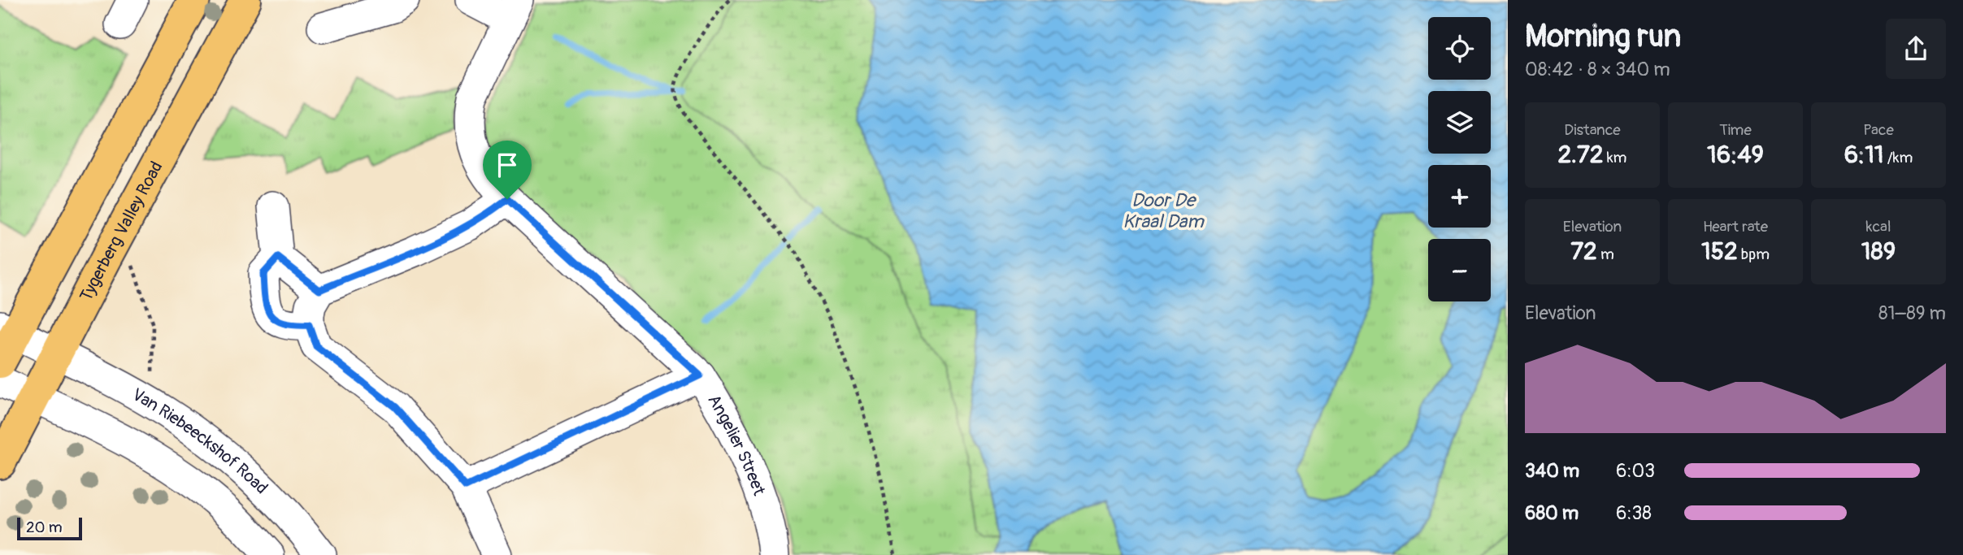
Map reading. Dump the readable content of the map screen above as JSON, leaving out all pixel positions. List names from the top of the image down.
{
  "streets": {
    "main road": ["Tygerberg Valley Road"],
    "street": ["Van Riebeeckshof Road", "Angelier Street"]
  },
  "crossings": [
    ["Tygerberg Valley Road", "Van Riebeeckshof Road"]
  ],
  "water": ["Door De Kraal Dam"],
  "scale_bar": "20 m",
  "page": {
    "heading": ["Morning run", "08:42 · 8 × 340 m"],
    "map_buttons": ["+", "−"],
    "stats": [
      ["Distance", "2.72 km"],
      ["Time", "16:49"],
      ["Pace", "6:11 /km"],
      ["Elevation", "72 m"],
      ["Heart rate", "152 bpm"],
      ["kcal", "189"]
    ],
    "chart": ["Elevation", "81–89 m"],
    "list": [
      {
        "name": "340 m",
        "note": "6:03"
      },
      {
        "name": "680 m",
        "note": "6:38"
      }
    ],
    "scale": "20 m"
  }
}
